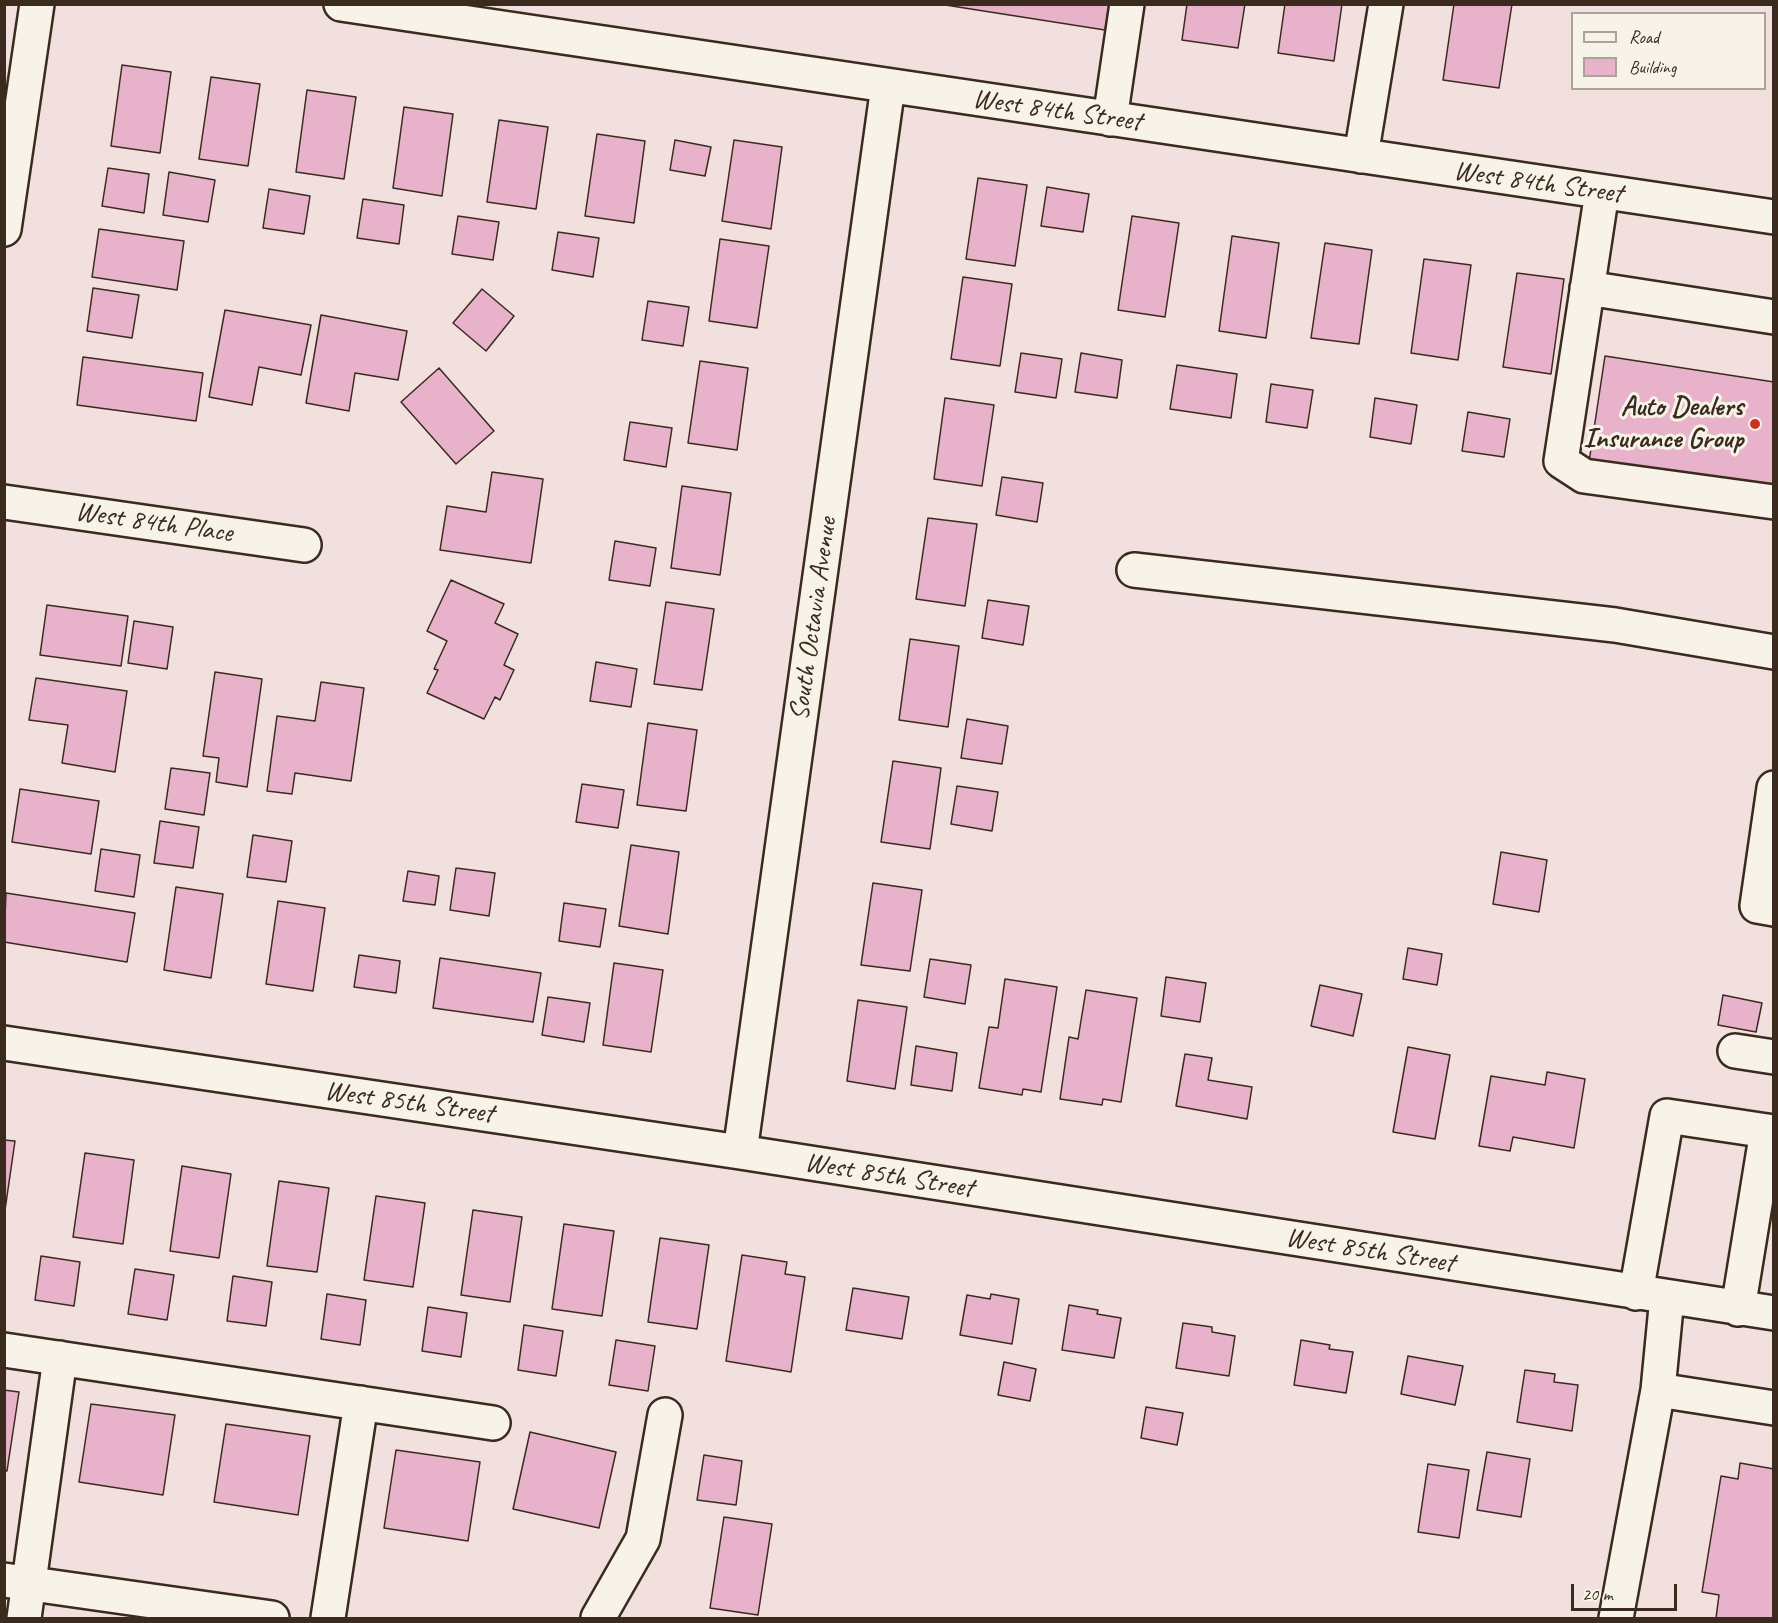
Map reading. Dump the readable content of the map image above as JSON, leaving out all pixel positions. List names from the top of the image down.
{
  "streets": {
    "street": [
      "West 84th Street",
      "West 84th Place",
      "South Octavia Avenue",
      "West 85th Street"
    ]
  },
  "crossings": [
    ["West 84th Street", "South Octavia Avenue"],
    ["South Octavia Avenue", "West 85th Street"]
  ],
  "places": ["Auto Dealers Insurance Group"],
  "legend": ["Road", "Building"],
  "scale_bar": "20 m"
}
